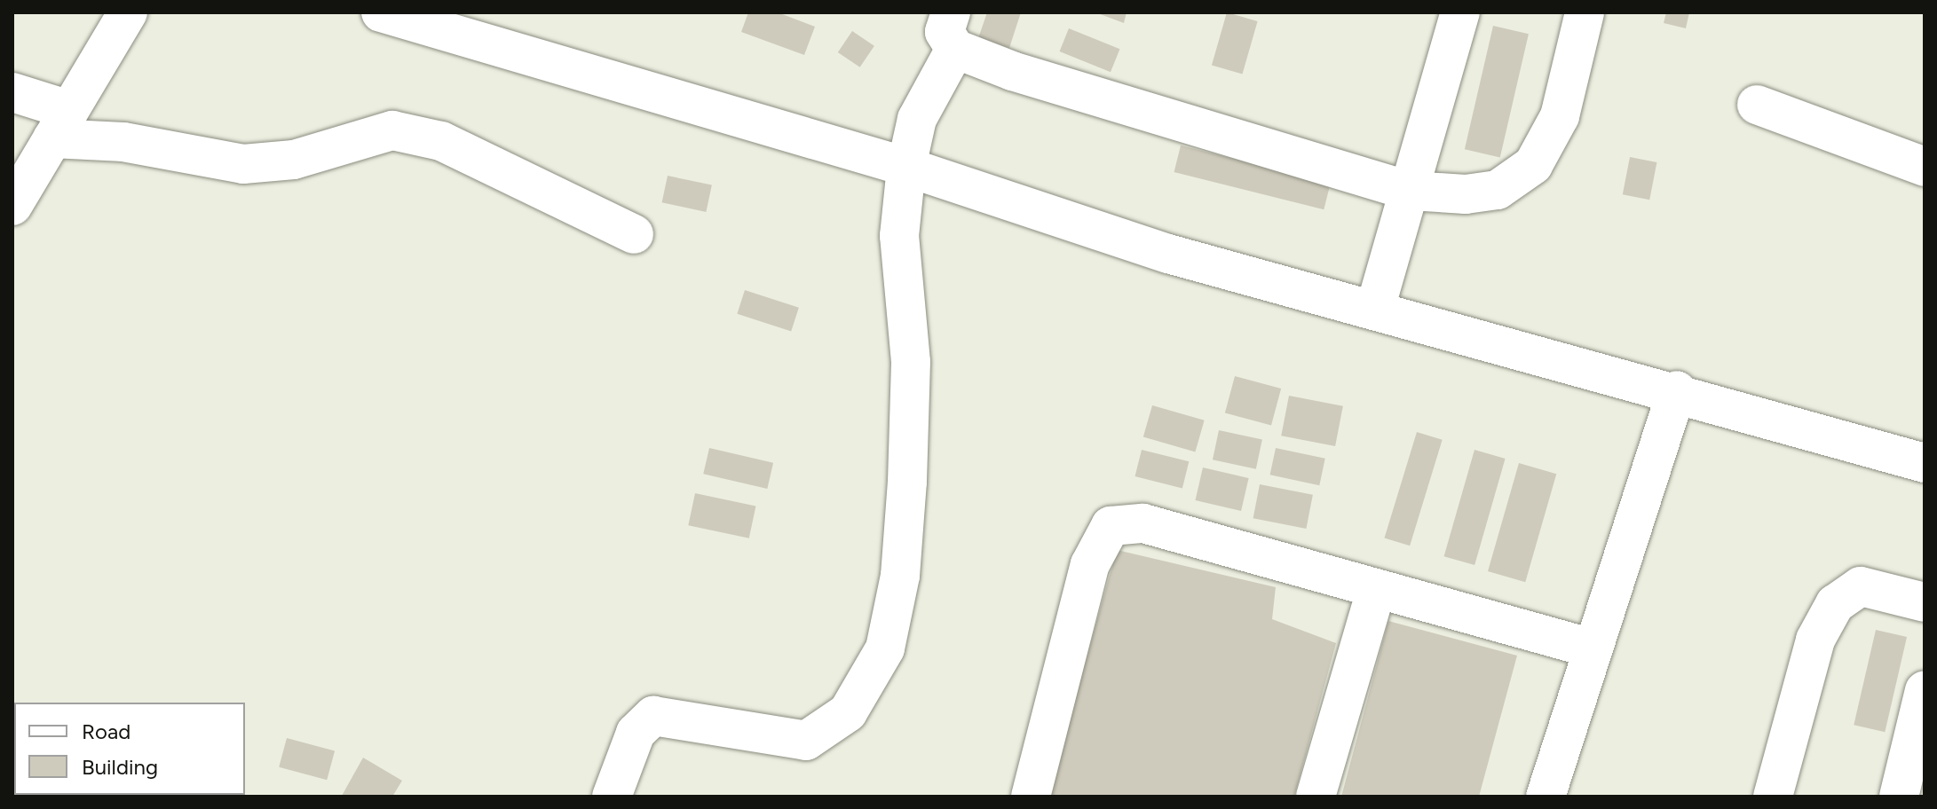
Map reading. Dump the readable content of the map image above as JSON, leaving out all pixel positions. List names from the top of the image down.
{
  "legend": ["Road", "Building"]
}
